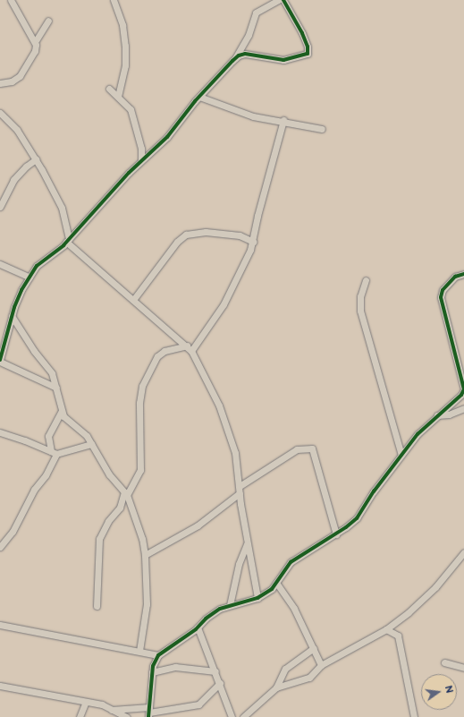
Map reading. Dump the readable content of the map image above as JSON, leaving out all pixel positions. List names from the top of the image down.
{
  "north": "right"
}
